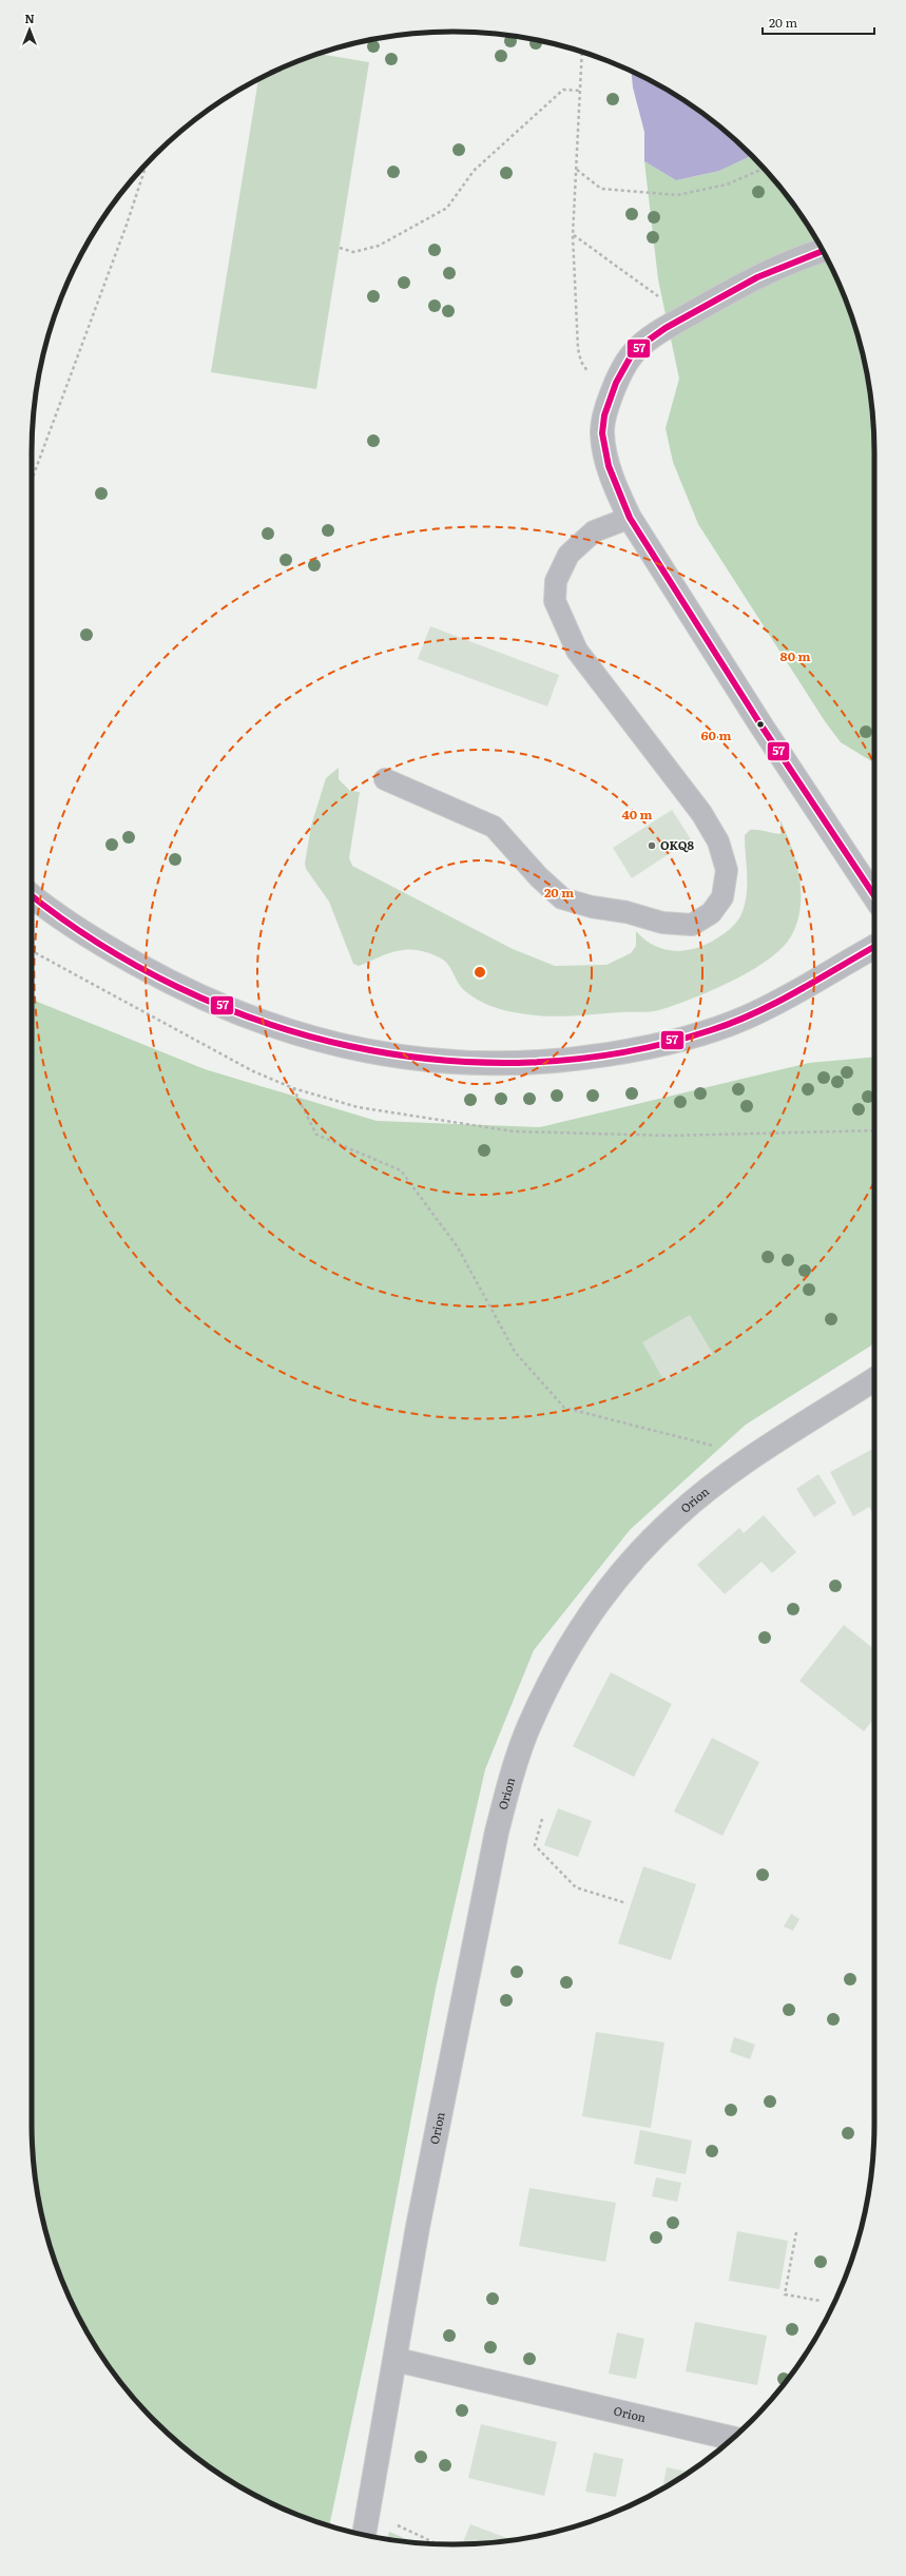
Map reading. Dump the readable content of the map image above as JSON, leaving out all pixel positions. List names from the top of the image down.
{
  "streets": {
    "street": ["Orion"]
  },
  "places": ["OKQ8"],
  "lines": ["transit line 57"],
  "scale_bar": "20 m",
  "north": "top",
  "rings": [
    "80 m",
    "60 m",
    "40 m",
    "20 m"
  ]
}
